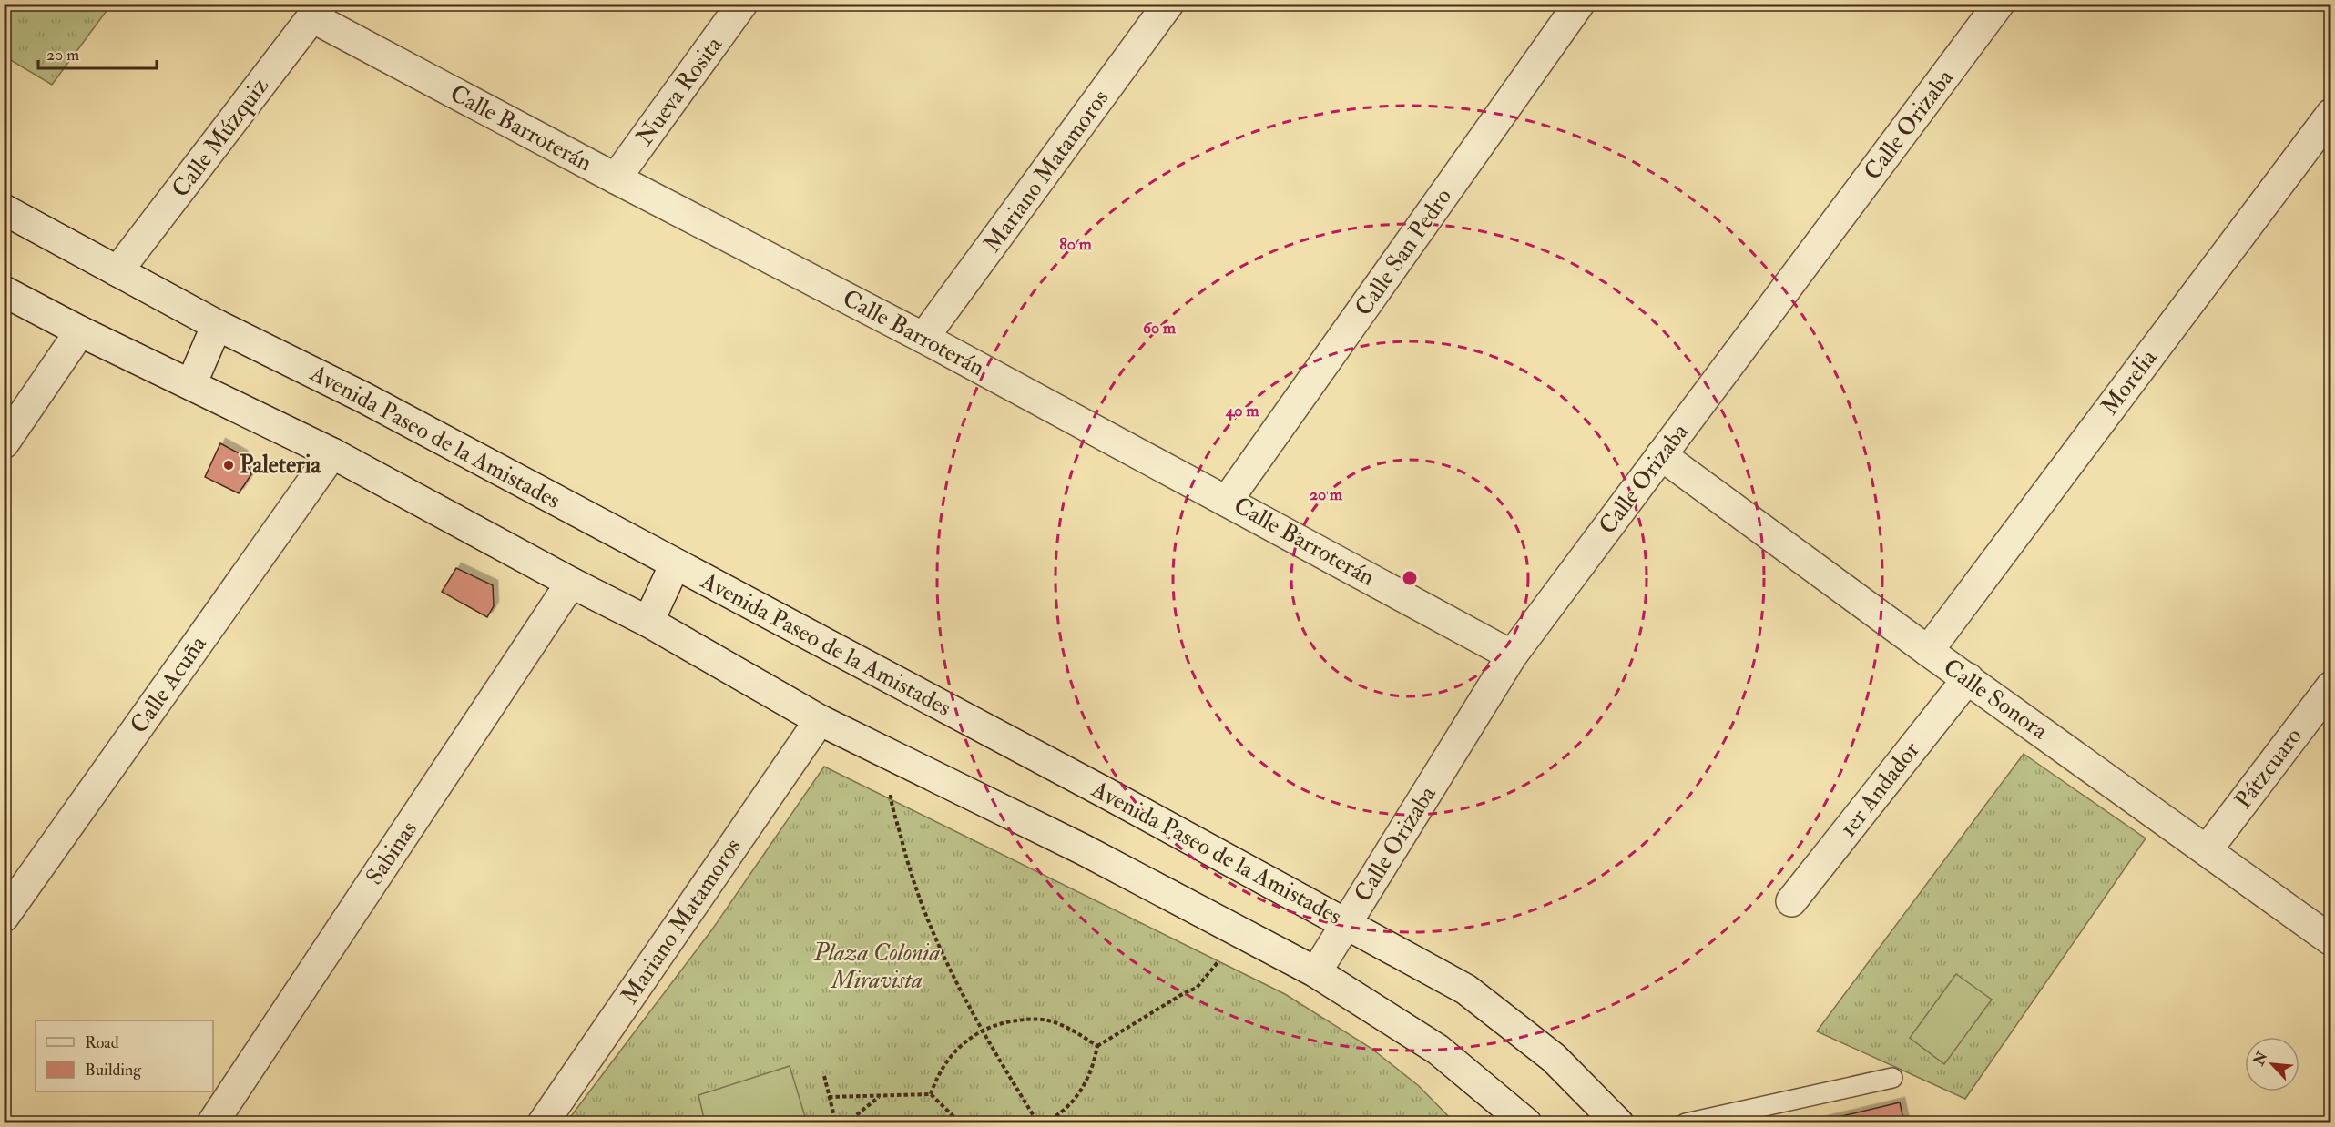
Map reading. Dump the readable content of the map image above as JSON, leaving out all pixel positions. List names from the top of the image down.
{
  "streets": {
    "street": [
      "Nueva Rosita",
      "Calle Orizaba",
      "Calle Barroterán",
      "Calle Múzquiz",
      "Mariano Matamoros",
      "Calle San Pedro",
      "Morelia",
      "Avenida Paseo de la Amistades",
      "Calle Acuña",
      "Calle Sonora",
      "Pátzcuaro",
      "1er Andador",
      "Sabinas"
    ]
  },
  "crossings": [
    ["Nueva Rosita", "Calle Barroterán"],
    ["Calle Orizaba", "Calle Barroterán"],
    ["Calle Orizaba", "Avenida Paseo de la Amistades"],
    ["Calle Orizaba", "Calle Sonora"],
    ["Calle Barroterán", "Calle Múzquiz"],
    ["Calle Barroterán", "Mariano Matamoros"],
    ["Calle Barroterán", "Calle San Pedro"],
    ["Calle Múzquiz", "Avenida Paseo de la Amistades"],
    ["Morelia", "Calle Sonora"],
    ["Calle Sonora", "Pátzcuaro"],
    ["Calle Sonora", "1er Andador"]
  ],
  "parks": ["Plaza Colonia Miravista"],
  "places": ["Paleteria"],
  "legend": ["Road", "Building"],
  "scale_bar": "20 m",
  "north": "top left",
  "rings": [
    "80 m",
    "60 m",
    "40 m",
    "20 m"
  ]
}
